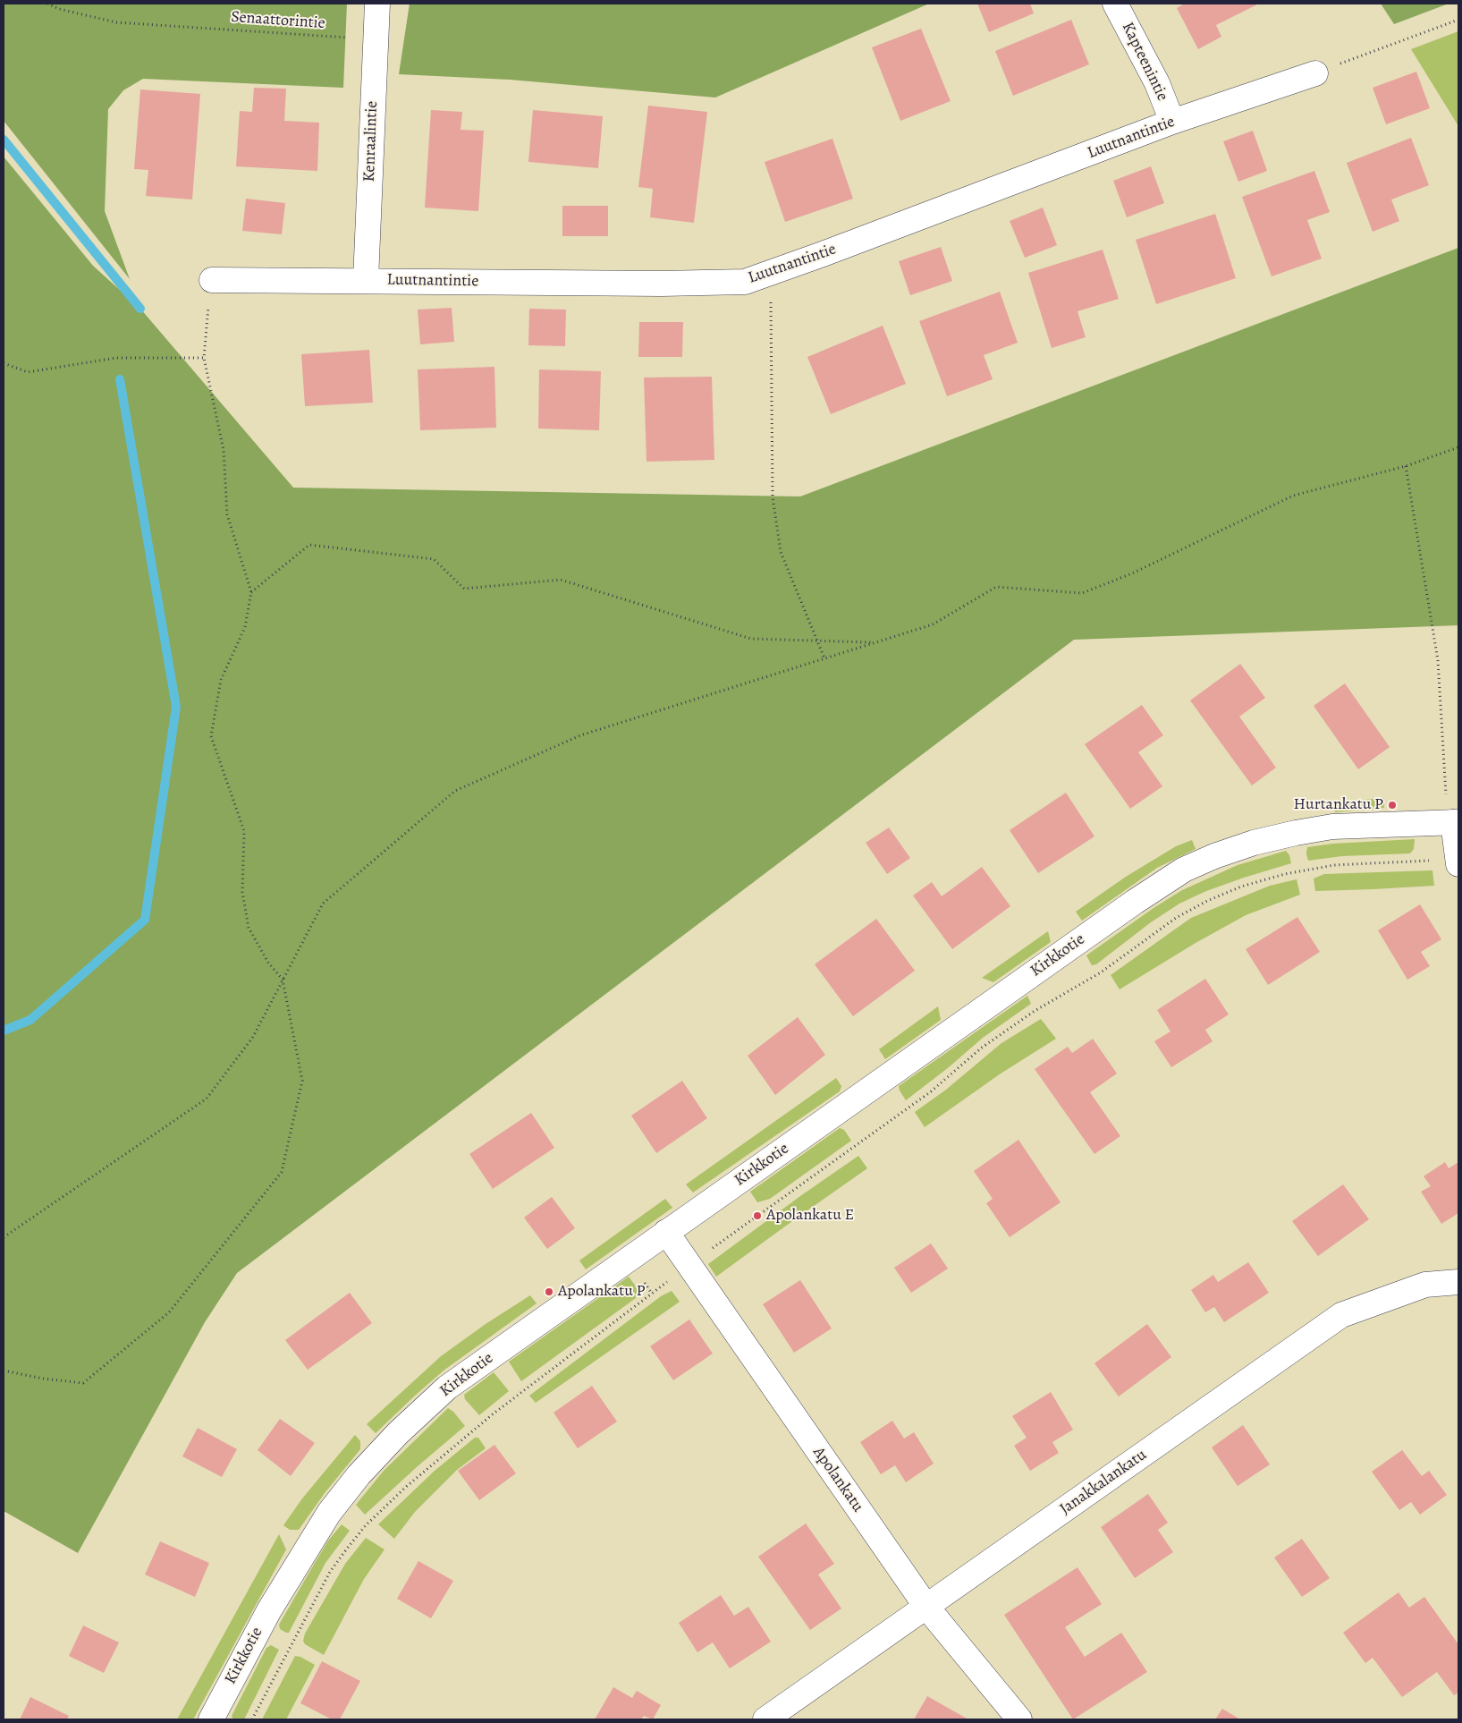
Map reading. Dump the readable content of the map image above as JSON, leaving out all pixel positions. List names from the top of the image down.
{
  "streets": {
    "street": [
      "Kapteenintie",
      "Luutnantintie",
      "Kenraalintie",
      "Kirkkotie",
      "Apolankatu",
      "Janakkalankatu"
    ],
    "path": ["Senaattorintie"]
  },
  "crossings": [
    ["Senaattorintie", "Kenraalintie"],
    ["Kapteenintie", "Luutnantintie"],
    ["Luutnantintie", "Kenraalintie"],
    ["Kirkkotie", "Apolankatu"],
    ["Apolankatu", "Janakkalankatu"]
  ],
  "places": ["Hurtankatu P", "Apolankatu E", "Apolankatu P"]
}
